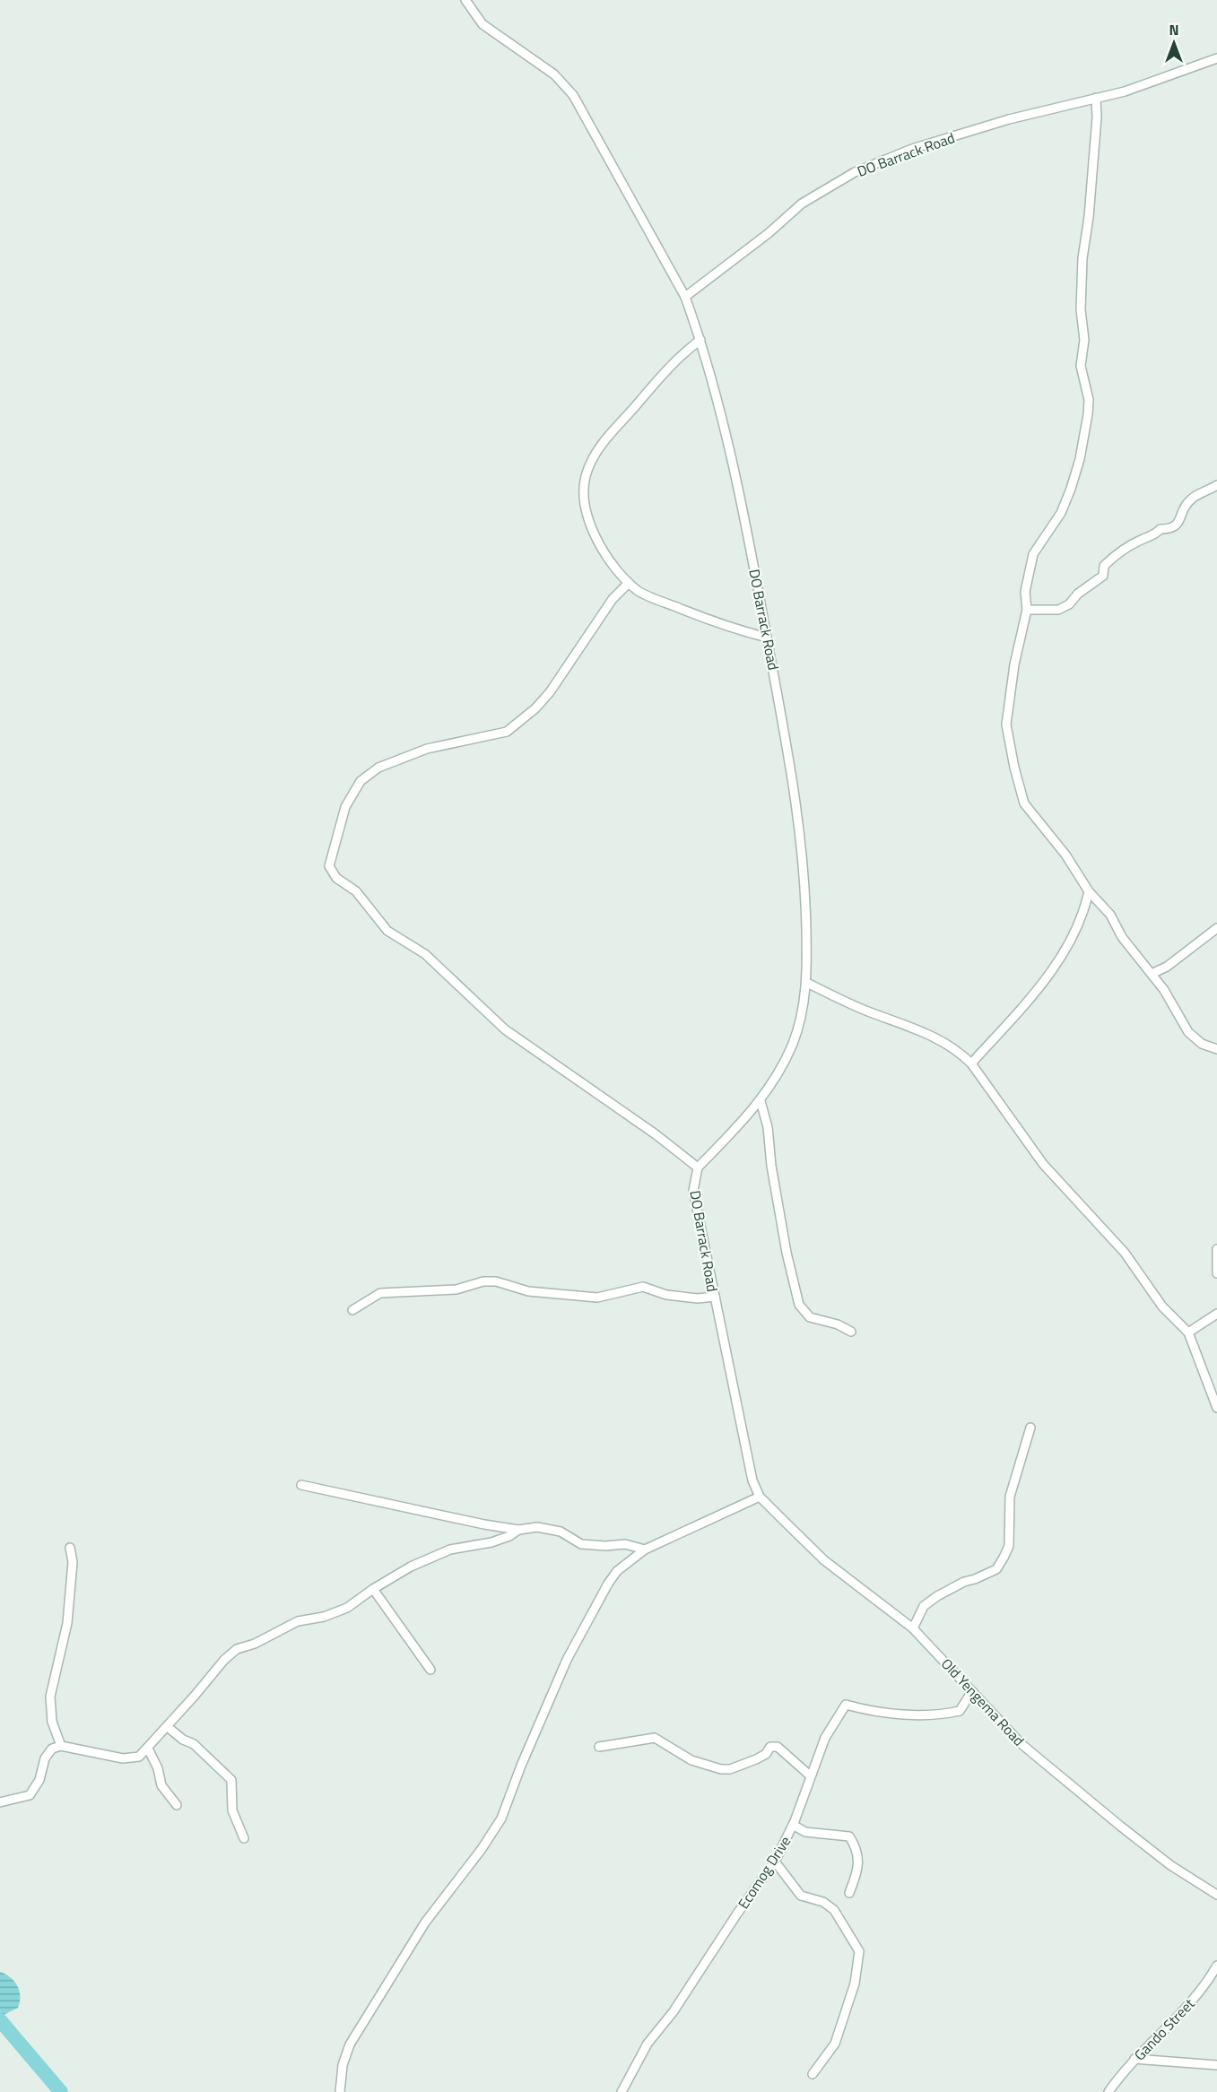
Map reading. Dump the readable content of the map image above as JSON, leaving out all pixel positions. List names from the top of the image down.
{
  "streets": {
    "street": [
      "DO Barrack Road",
      "Old Yengema Road",
      "Ecomog Drive",
      "Gando Street"
    ]
  },
  "crossings": [
    ["DO Barrack Road", "Old Yengema Road"],
    ["Old Yengema Road", "Ecomog Drive"]
  ],
  "north": "top"
}
